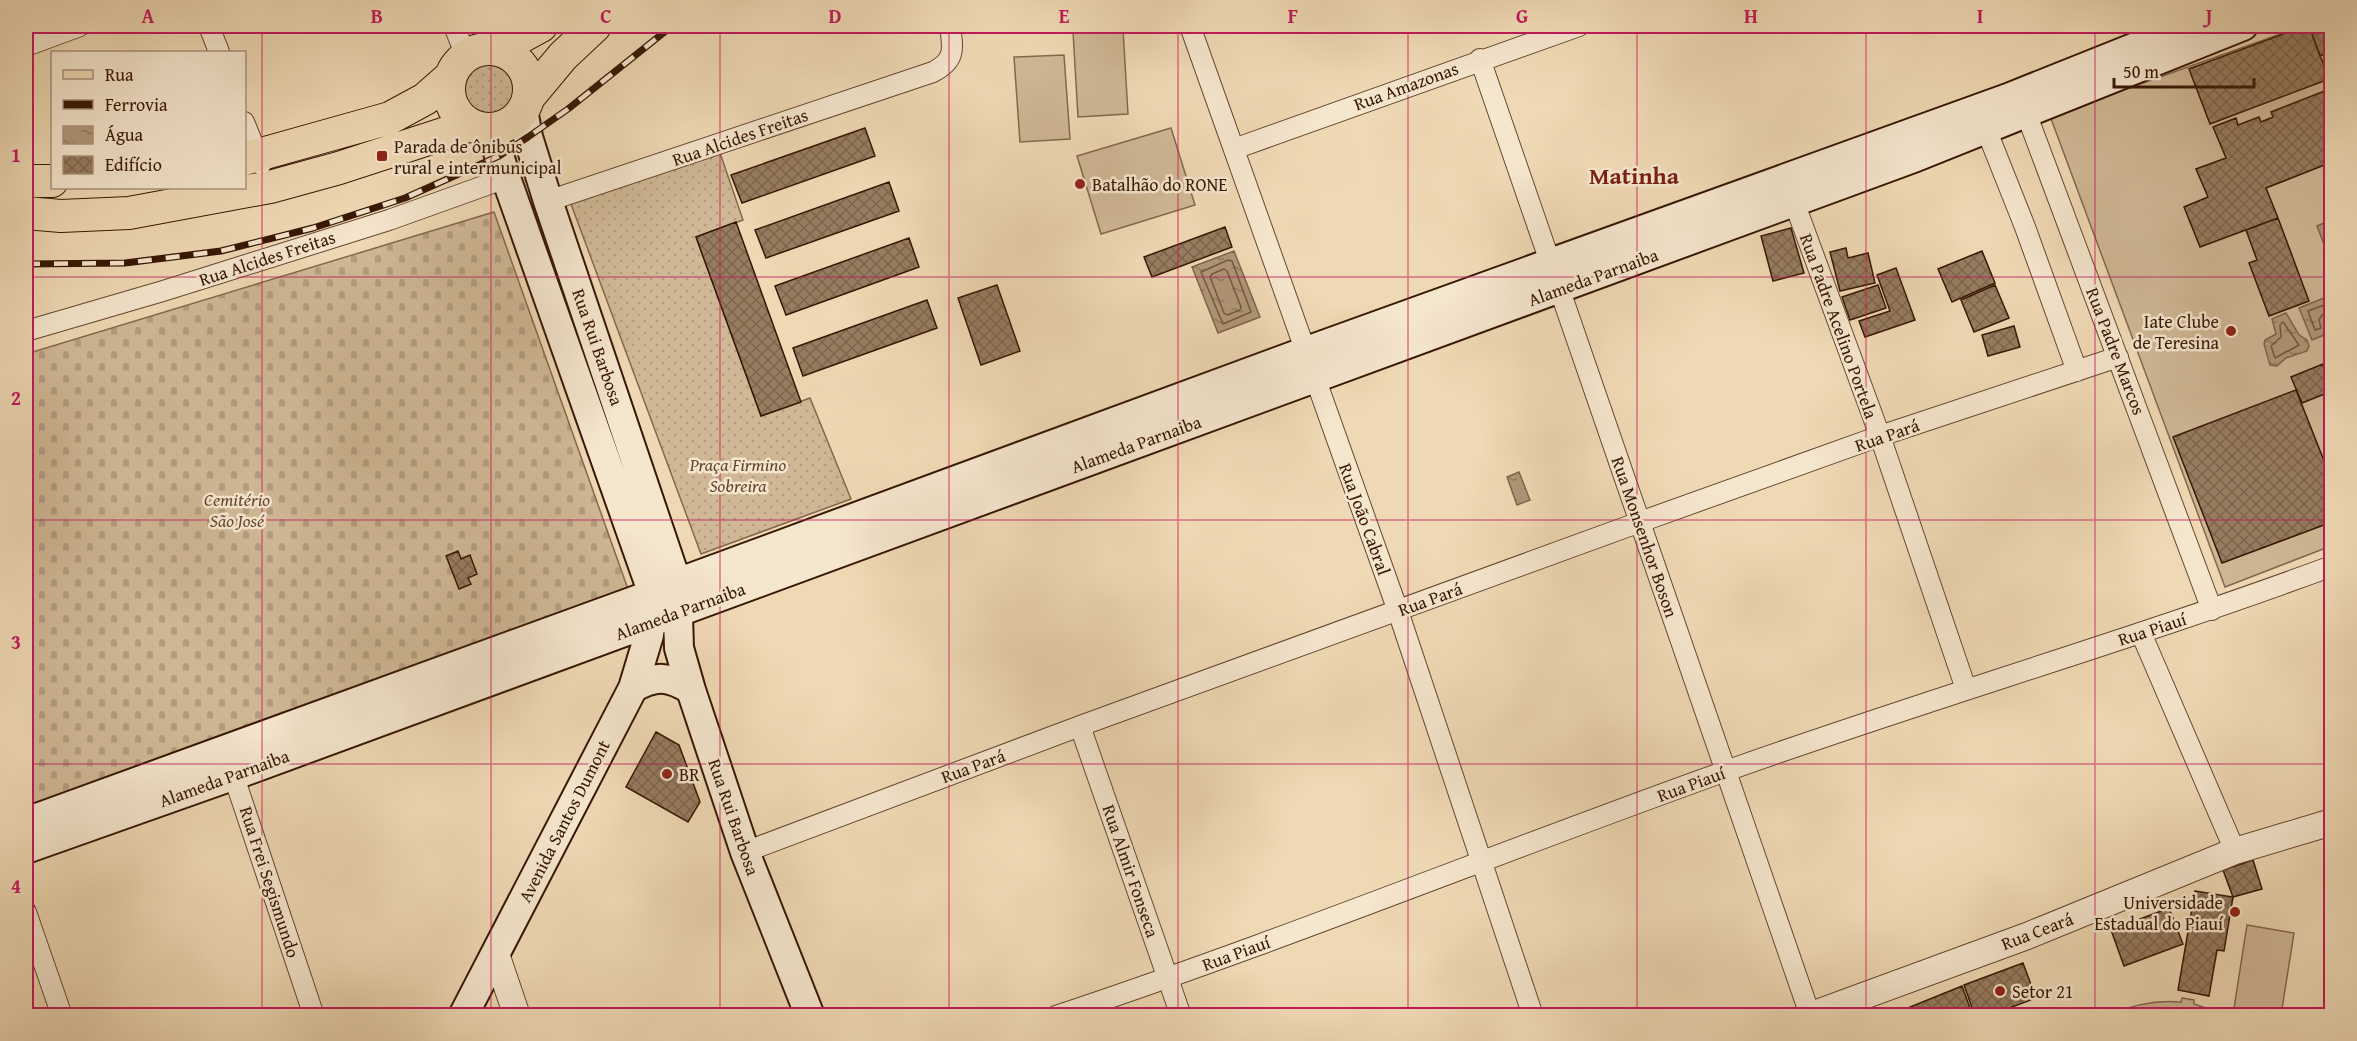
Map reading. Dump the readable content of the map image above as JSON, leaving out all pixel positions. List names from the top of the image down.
{
  "streets": {
    "main road": ["Alameda Parnaiba", "Rua Rui Barbosa", "Avenida Santos Dumont"],
    "street": [
      "Rua Amazonas",
      "Rua Alcides Freitas",
      "Rua Padre Acelino Portela",
      "Rua Padre Marcos",
      "Rua Pará",
      "Rua João Cabral",
      "Rua Monsenhor Boson",
      "Rua Piauí",
      "Rua Almir Fonseca",
      "Rua Frei Segismundo",
      "Rua Ceará"
    ]
  },
  "crossings": [
    ["Rua Amazonas", "Rua João Cabral"],
    ["Rua Amazonas", "Rua Monsenhor Boson"],
    ["Rua Alcides Freitas", "Rua Rui Barbosa"],
    ["Alameda Parnaiba", "Rua Padre Acelino Portela"],
    ["Alameda Parnaiba", "Rua Rui Barbosa"],
    ["Alameda Parnaiba", "Rua Padre Marcos"],
    ["Alameda Parnaiba", "Rua João Cabral"],
    ["Alameda Parnaiba", "Rua Monsenhor Boson"],
    ["Alameda Parnaiba", "Avenida Santos Dumont"],
    ["Alameda Parnaiba", "Rua Frei Segismundo"],
    ["Rua Padre Acelino Portela", "Rua Pará"],
    ["Rua Padre Acelino Portela", "Rua Piauí"],
    ["Rua Rui Barbosa", "Rua Pará"],
    ["Rua Rui Barbosa", "Avenida Santos Dumont"],
    ["Rua Padre Marcos", "Rua Pará"],
    ["Rua Padre Marcos", "Rua Piauí"],
    ["Rua Pará", "Rua João Cabral"],
    ["Rua Pará", "Rua Monsenhor Boson"],
    ["Rua Pará", "Rua Almir Fonseca"],
    ["Rua João Cabral", "Rua Piauí"],
    ["Rua Monsenhor Boson", "Rua Piauí"],
    ["Rua Monsenhor Boson", "Rua Ceará"],
    ["Rua Piauí", "Rua Almir Fonseca"]
  ],
  "districts": ["Matinha"],
  "parks": ["Praça Firmino Sobreira", "Cemitério São José"],
  "places": {
    "transit": ["Parada de ônibus rural e intermunicipal"],
    "other": [
      "Batalhão do RONE",
      "Iate Clube de Teresina",
      "BR",
      "Universidade Estadual do Piauí",
      "Setor 21"
    ]
  },
  "legend": [
    "Rua",
    "Ferrovia",
    "Água",
    "Edifício"
  ],
  "scale_bar": "50 m",
  "grid": {
    "columns": [
      "A",
      "B",
      "C",
      "D",
      "E",
      "F",
      "G",
      "H",
      "I",
      "J"
    ],
    "rows": [
      "1",
      "2",
      "3",
      "4"
    ]
  }
}
